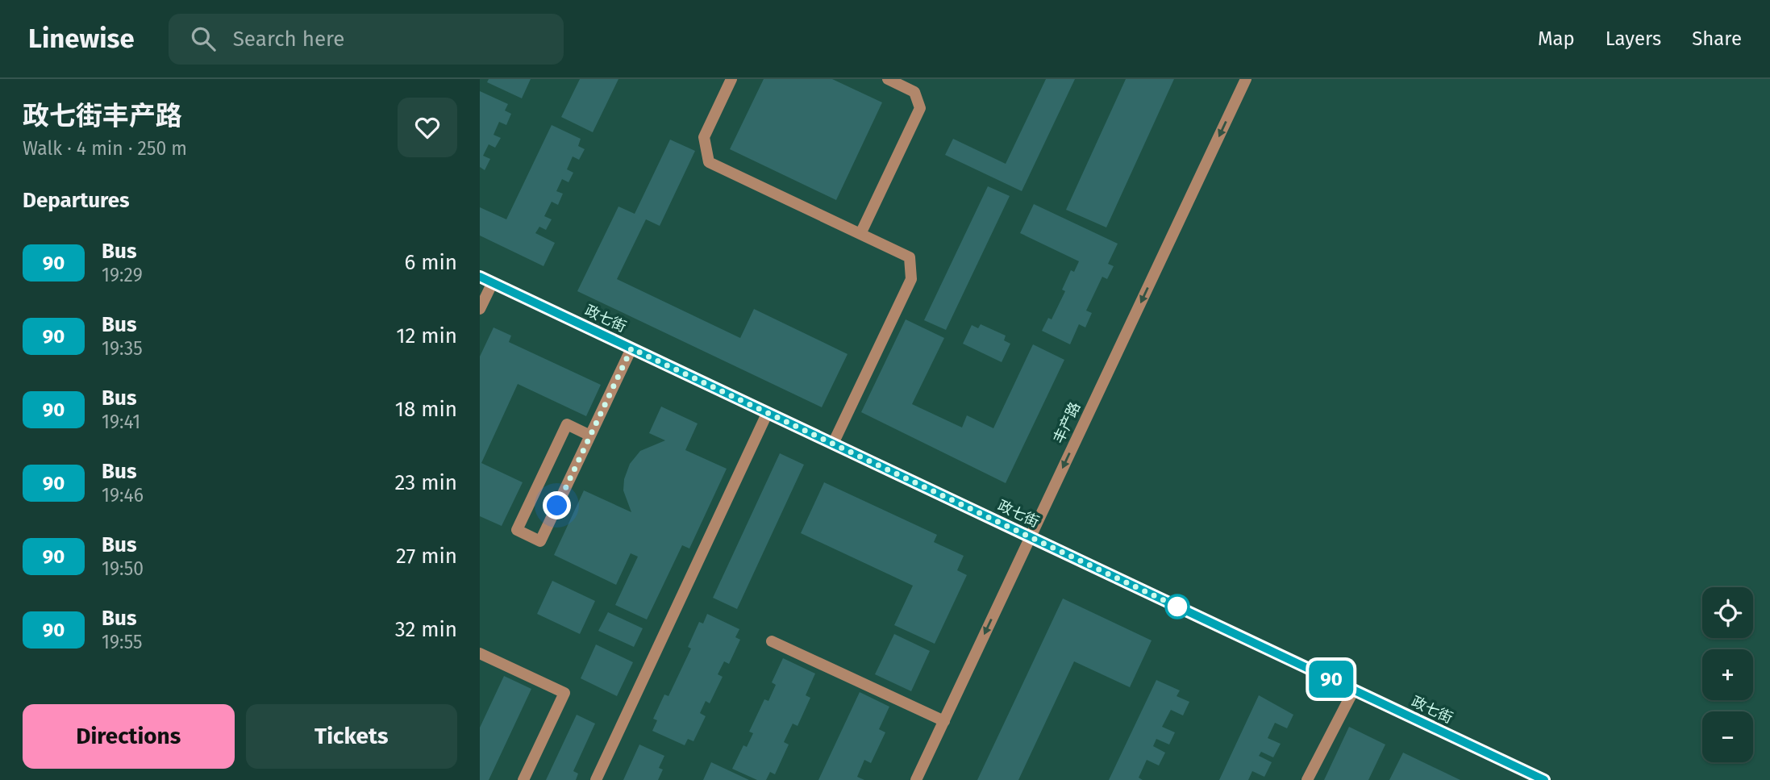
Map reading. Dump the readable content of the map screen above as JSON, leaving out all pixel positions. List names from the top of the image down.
{
  "streets": {
    "street": ["政七街", "丰产路"]
  },
  "crossings": [
    ["政七街", "丰产路"]
  ],
  "one_way": ["丰产路"],
  "lines": ["bus line 90"],
  "page": {
    "header": "Linewise",
    "search": "Search here",
    "nav": ["Map", "Layers", "Share"],
    "heading": [
      ["政七街丰产路", "Walk · 4 min · 250 m"],
      "Departures"
    ],
    "on_map": "90",
    "list": [
      {
        "mark": "90",
        "name": "Bus",
        "note": "19:29",
        "value": "6 min"
      },
      {
        "mark": "90",
        "name": "Bus",
        "note": "19:35",
        "value": "12 min"
      },
      {
        "mark": "90",
        "name": "Bus",
        "note": "19:41",
        "value": "18 min"
      },
      {
        "mark": "90",
        "name": "Bus",
        "note": "19:46",
        "value": "23 min"
      },
      {
        "mark": "90",
        "name": "Bus",
        "note": "19:50",
        "value": "27 min"
      },
      {
        "mark": "90",
        "name": "Bus",
        "note": "19:55",
        "value": "32 min"
      }
    ],
    "map_buttons": ["+", "−"],
    "buttons": ["Directions", "Tickets"]
  }
}
